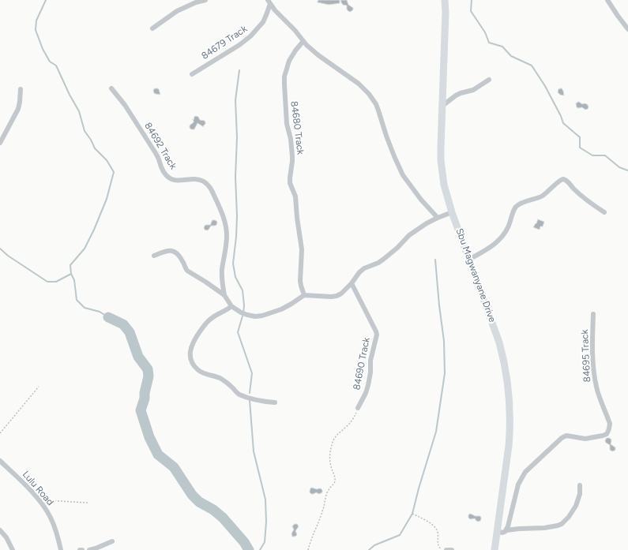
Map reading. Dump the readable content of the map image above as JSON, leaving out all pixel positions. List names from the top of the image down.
{
  "streets": {
    "main road": ["Sbu Magwanyane Drive"],
    "street": [
      "84679 Track",
      "84680 Track",
      "84692 Track",
      "84695 Track",
      "84690 Track",
      "Lulu Road"
    ]
  }
}
